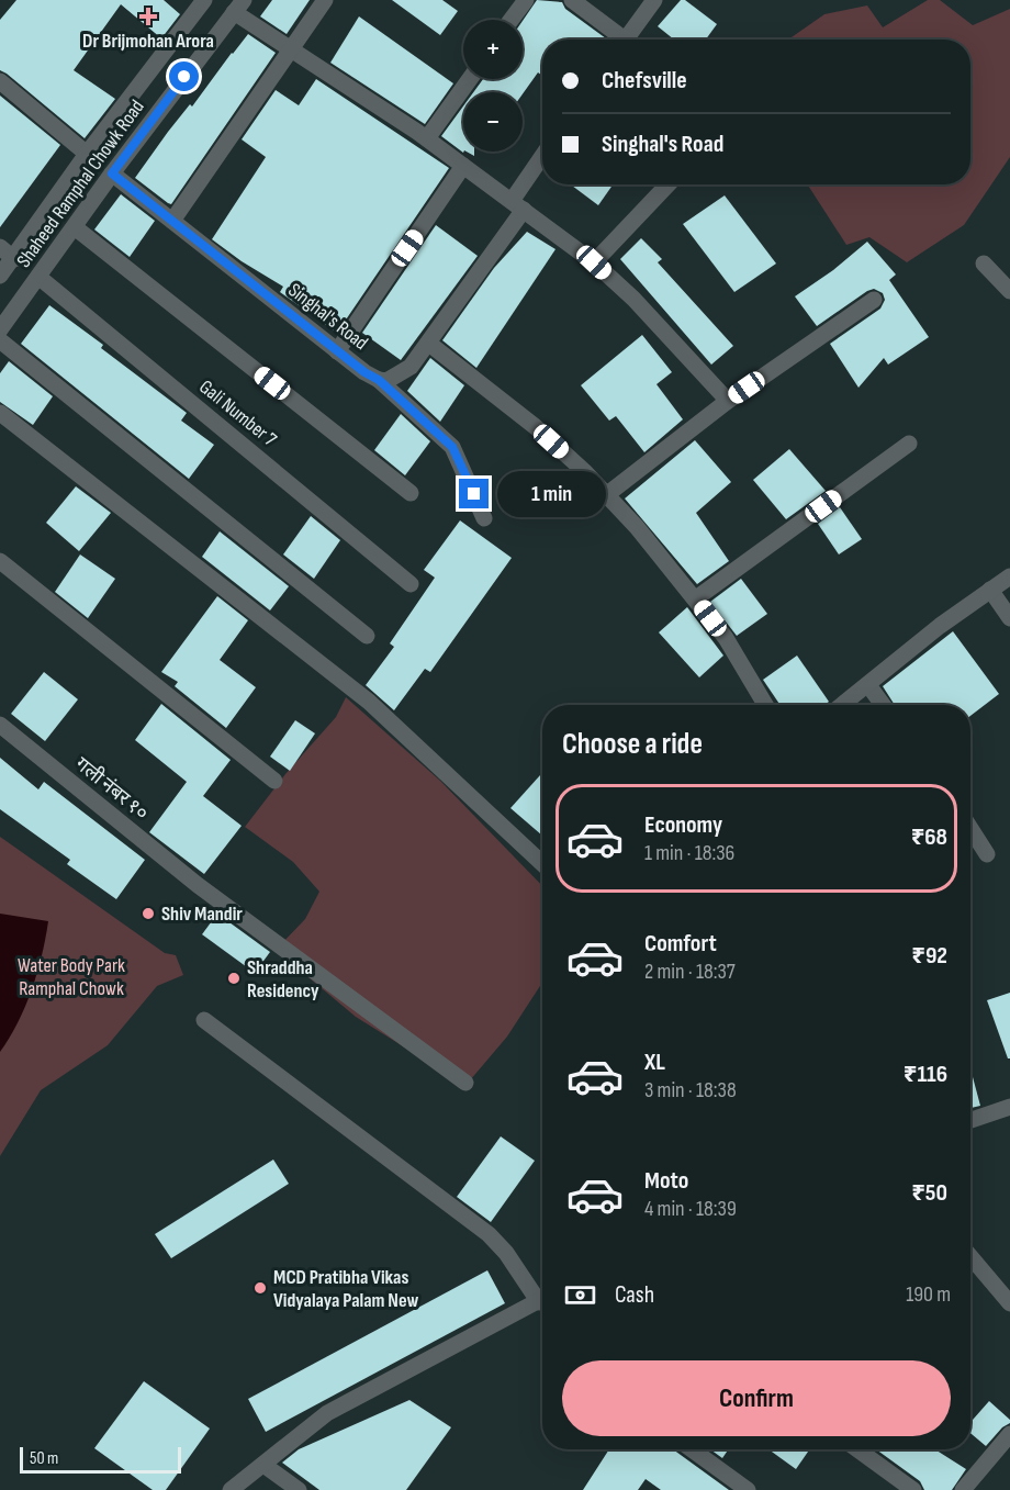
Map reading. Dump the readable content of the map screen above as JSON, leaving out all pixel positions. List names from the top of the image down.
{
  "streets": {
    "street": [
      "Shaheed Ramphal Chowk Road",
      "Singhal's Road",
      "Gali Number 7",
      "गली नंबर १०"
    ]
  },
  "crossings": [
    ["Shaheed Ramphal Chowk Road", "Singhal's Road"],
    ["Shaheed Ramphal Chowk Road", "Gali Number 7"]
  ],
  "parks": ["Water Body Park Ramphal Chowk"],
  "places": {
    "health": ["Dr Brijmohan Arora"],
    "other": ["Shiv Mandir", "Shraddha Residency", "MCD Pratibha Vikas Vidyalaya Palam New"]
  },
  "scale_bar": "50 m",
  "page": {
    "map_buttons": ["+", "−"],
    "banner": ["Chefsville", "Singhal's Road"],
    "bubble": "1 min",
    "heading": "Choose a ride",
    "list": [
      {
        "name": "Economy",
        "note": "1 min · 18:36",
        "value": "₹68"
      },
      {
        "name": "Comfort",
        "note": "2 min · 18:37",
        "value": "₹92"
      },
      {
        "name": "XL",
        "note": "3 min · 18:38",
        "value": "₹116"
      },
      {
        "name": "Moto",
        "note": "4 min · 18:39",
        "value": "₹50"
      }
    ],
    "pay": ["Cash", "190 m"],
    "buttons": "Confirm",
    "scale": "50 m"
  }
}
